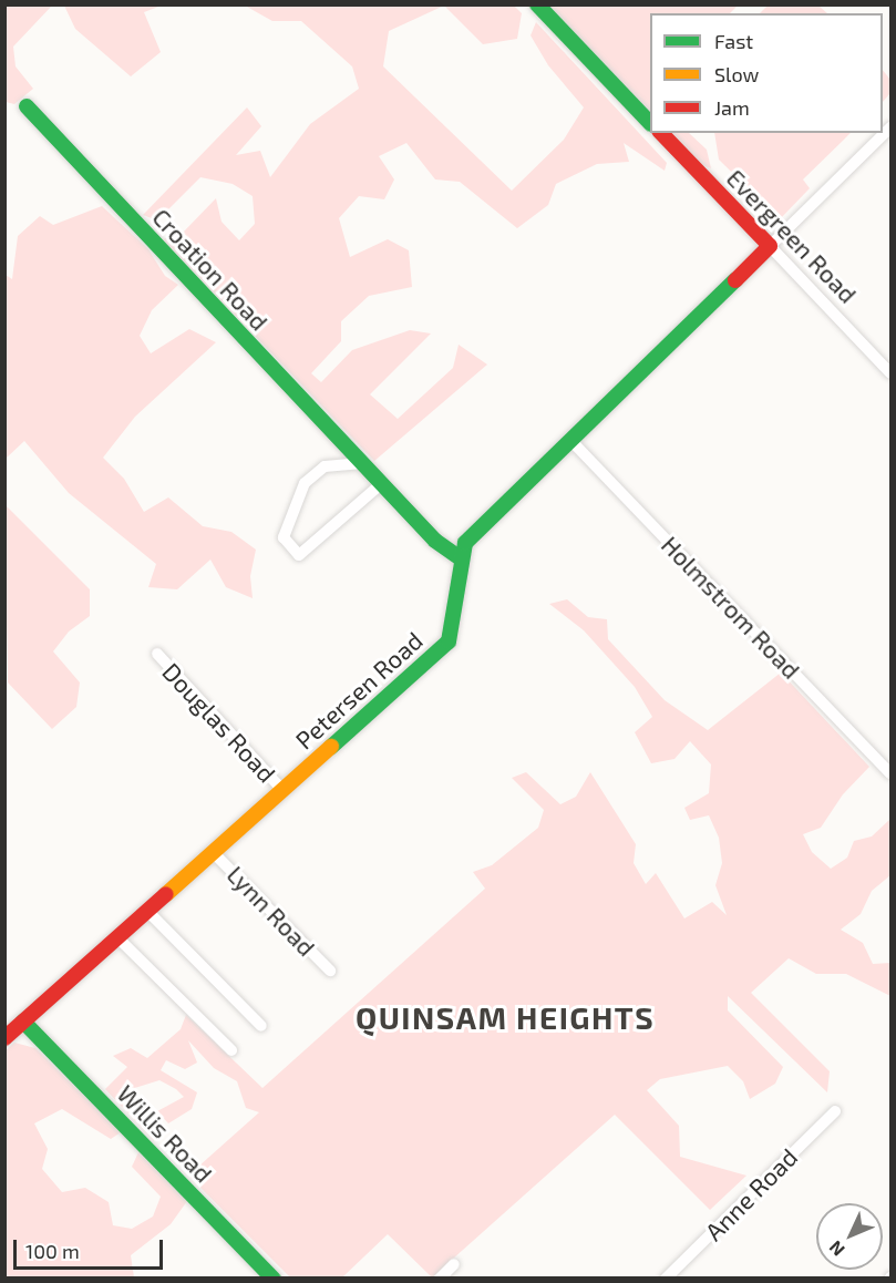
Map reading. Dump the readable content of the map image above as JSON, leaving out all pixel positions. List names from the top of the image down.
{
  "streets": {
    "street": [
      "Evergreen Road",
      "Croation Road",
      "Holmstrom Road",
      "Petersen Road",
      "Douglas Road",
      "Lynn Road",
      "Willis Road",
      "Anne Road"
    ]
  },
  "crossings": [
    ["Evergreen Road", "Petersen Road"],
    ["Croation Road", "Petersen Road"],
    ["Holmstrom Road", "Petersen Road"],
    ["Petersen Road", "Douglas Road"],
    ["Petersen Road", "Lynn Road"],
    ["Petersen Road", "Willis Road"]
  ],
  "districts": ["QUINSAM HEIGHTS"],
  "legend": ["Fast", "Slow", "Jam"],
  "scale_bar": "100 m",
  "north": "bottom left"
}
